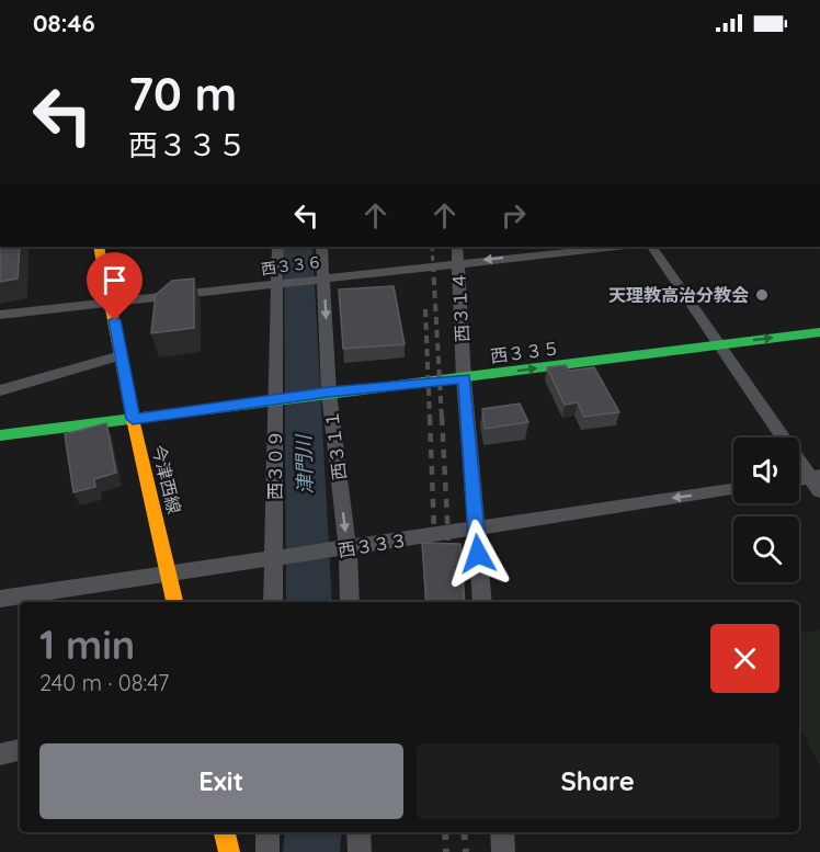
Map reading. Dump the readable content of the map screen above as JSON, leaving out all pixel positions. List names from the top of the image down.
{
  "streets": {
    "street": [
      "西３３６",
      "西３１４",
      "西３３５",
      "西３１１",
      "西３０９",
      "今津西線",
      "西３３３"
    ]
  },
  "crossings": [
    ["西３３６", "西３１４"],
    ["西３３６", "西３１１"],
    ["西３３６", "西３０９"],
    ["西３３６", "今津西線"],
    ["西３１４", "西３３５"],
    ["西３１４", "西３３３"],
    ["西３３５", "西３１１"],
    ["西３３５", "西３０９"],
    ["西３３５", "今津西線"],
    ["西３１１", "西３３３"],
    ["西３０９", "西３３３"],
    ["今津西線", "西３３３"]
  ],
  "one_way": ["西３３５", "西３１１", "西３３３"],
  "water": ["津門川"],
  "places": ["天理教高治分教会"],
  "page": {
    "status": "08:46",
    "turn": ["70 m", "西３３５"],
    "heading": ["1 min", "240 m · 08:47"],
    "buttons": ["Exit", "Share"]
  }
}
